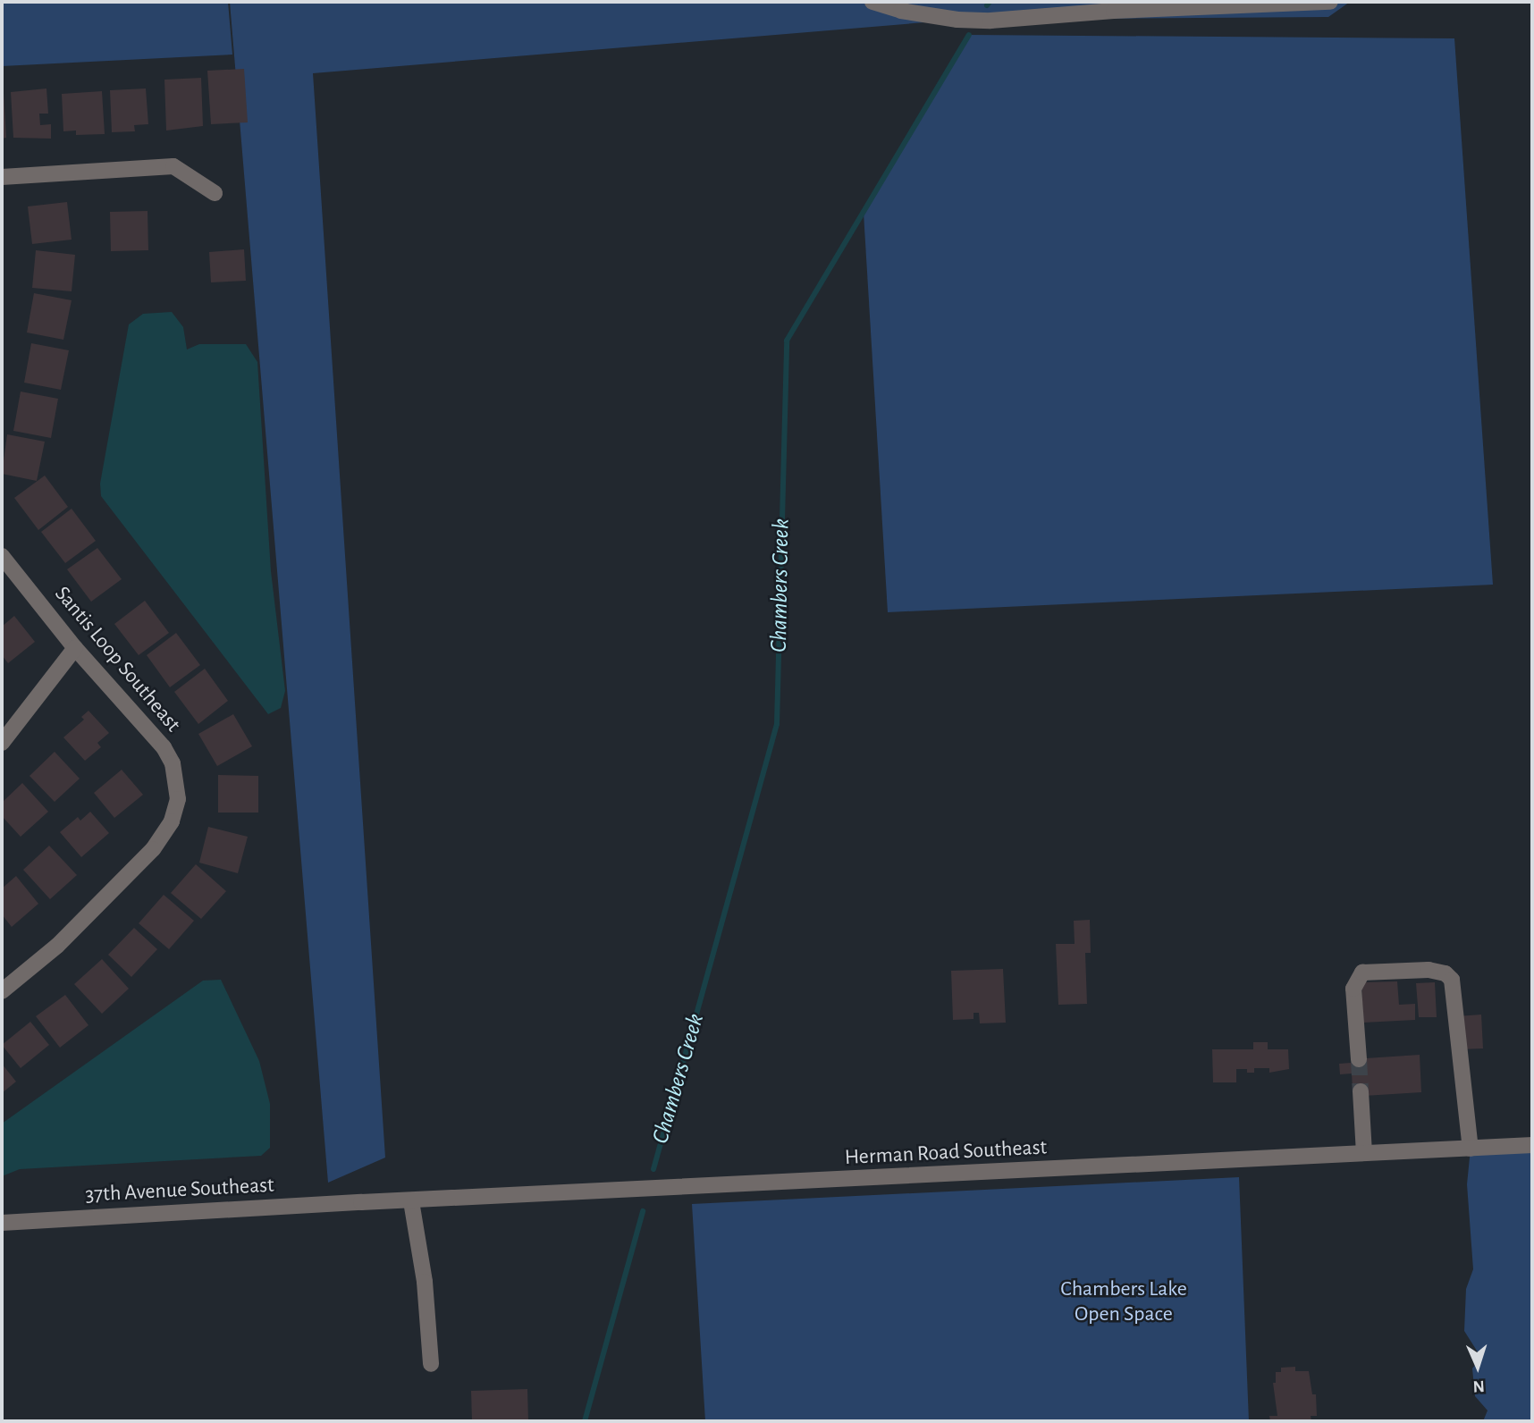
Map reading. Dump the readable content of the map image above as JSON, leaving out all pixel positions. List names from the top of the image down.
{
  "streets": {
    "street": ["Santis Loop Southeast", "Herman Road Southeast", "37th Avenue Southeast"]
  },
  "crossings": [
    ["Herman Road Southeast", "37th Avenue Southeast"]
  ],
  "water": ["Chambers Creek"],
  "parks": ["Chambers Lake Open Space"],
  "north": "bottom"
}
